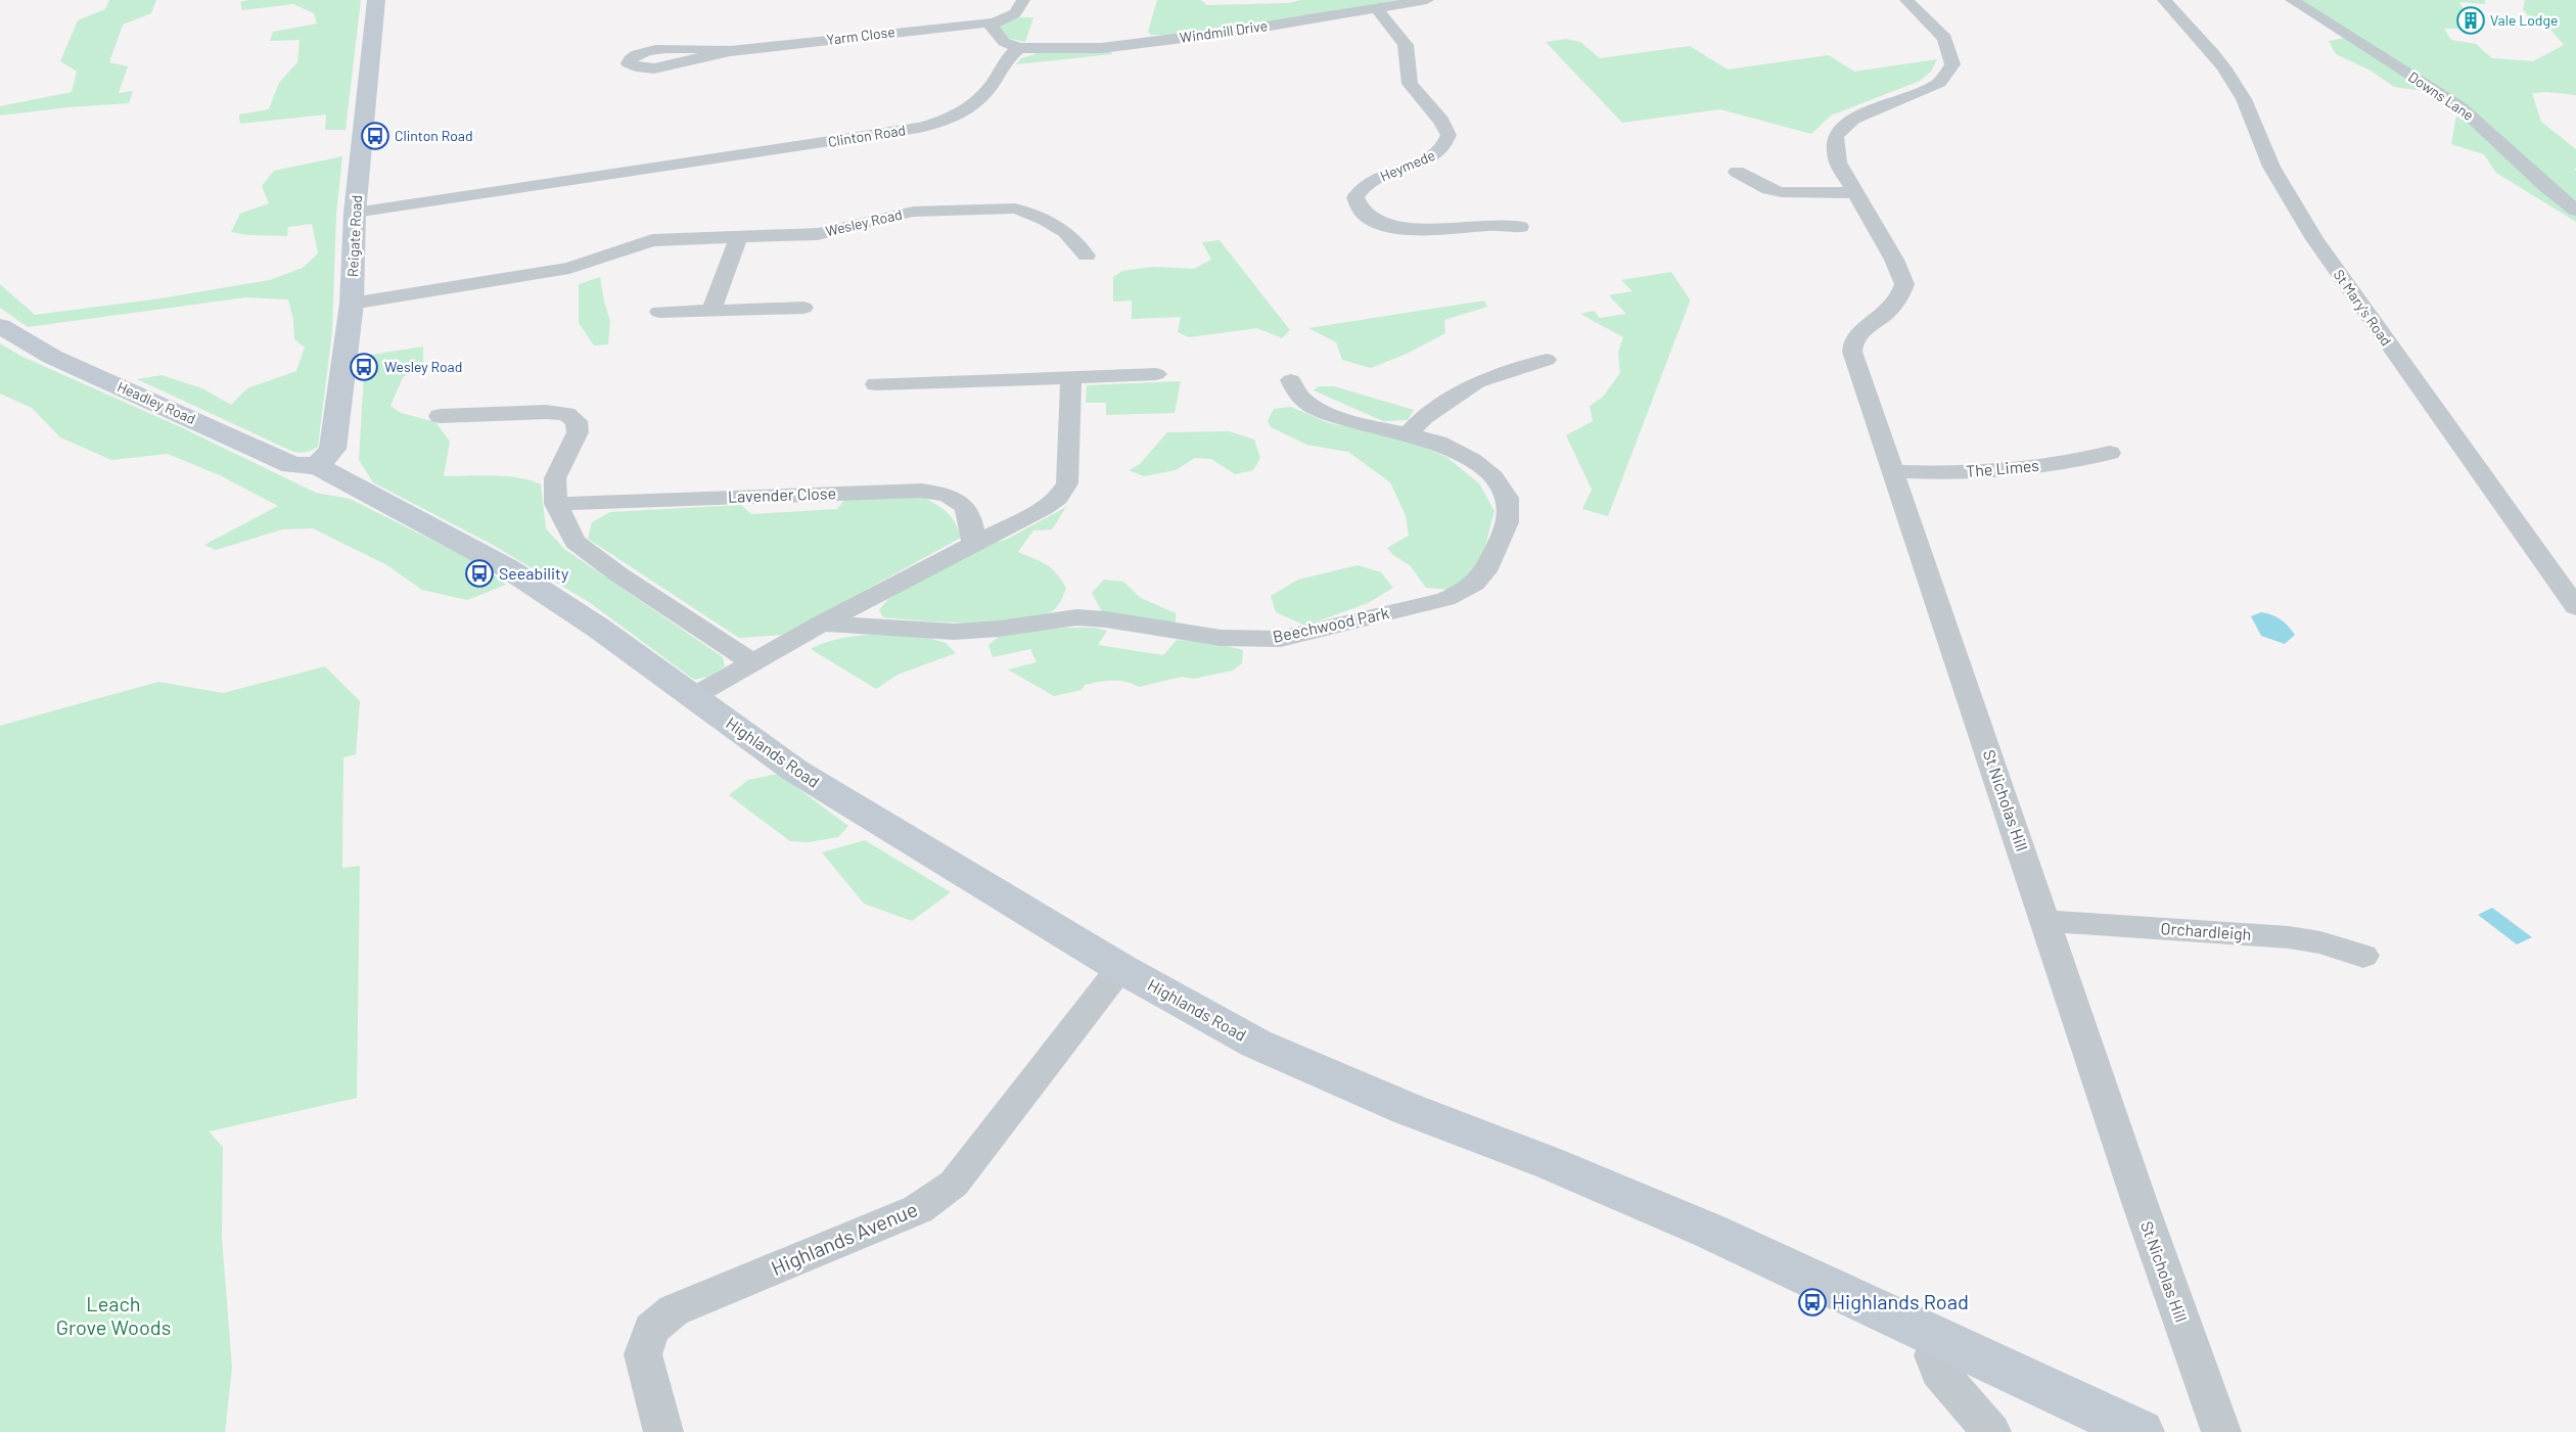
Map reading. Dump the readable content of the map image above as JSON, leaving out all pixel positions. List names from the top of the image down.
{
  "streets": {
    "main road": ["Reigate Road", "Headley Road", "Highlands Road"],
    "street": [
      "Windmill Drive",
      "Yarm Close",
      "Downs Lane",
      "Clinton Road",
      "Heymede",
      "Wesley Road",
      "St Mary's Road",
      "The Limes",
      "Lavender Close",
      "Beechwood Park",
      "St Nicholas Hill",
      "Orchardleigh",
      "Highlands Avenue"
    ]
  },
  "crossings": [
    ["Windmill Drive", "Clinton Road"],
    ["Windmill Drive", "Heymede"],
    ["Clinton Road", "Reigate Road"],
    ["Wesley Road", "Reigate Road"],
    ["Reigate Road", "Headley Road"],
    ["Reigate Road", "Highlands Road"],
    ["Headley Road", "Highlands Road"],
    ["The Limes", "St Nicholas Hill"],
    ["Highlands Road", "Highlands Avenue"],
    ["St Nicholas Hill", "Orchardleigh"]
  ],
  "parks": ["Leach Grove Woods"],
  "places": {
    "building": ["Vale Lodge"],
    "bus stop": [
      "Clinton Road",
      "Wesley Road",
      "Seeability",
      "Highlands Road"
    ]
  }
}
